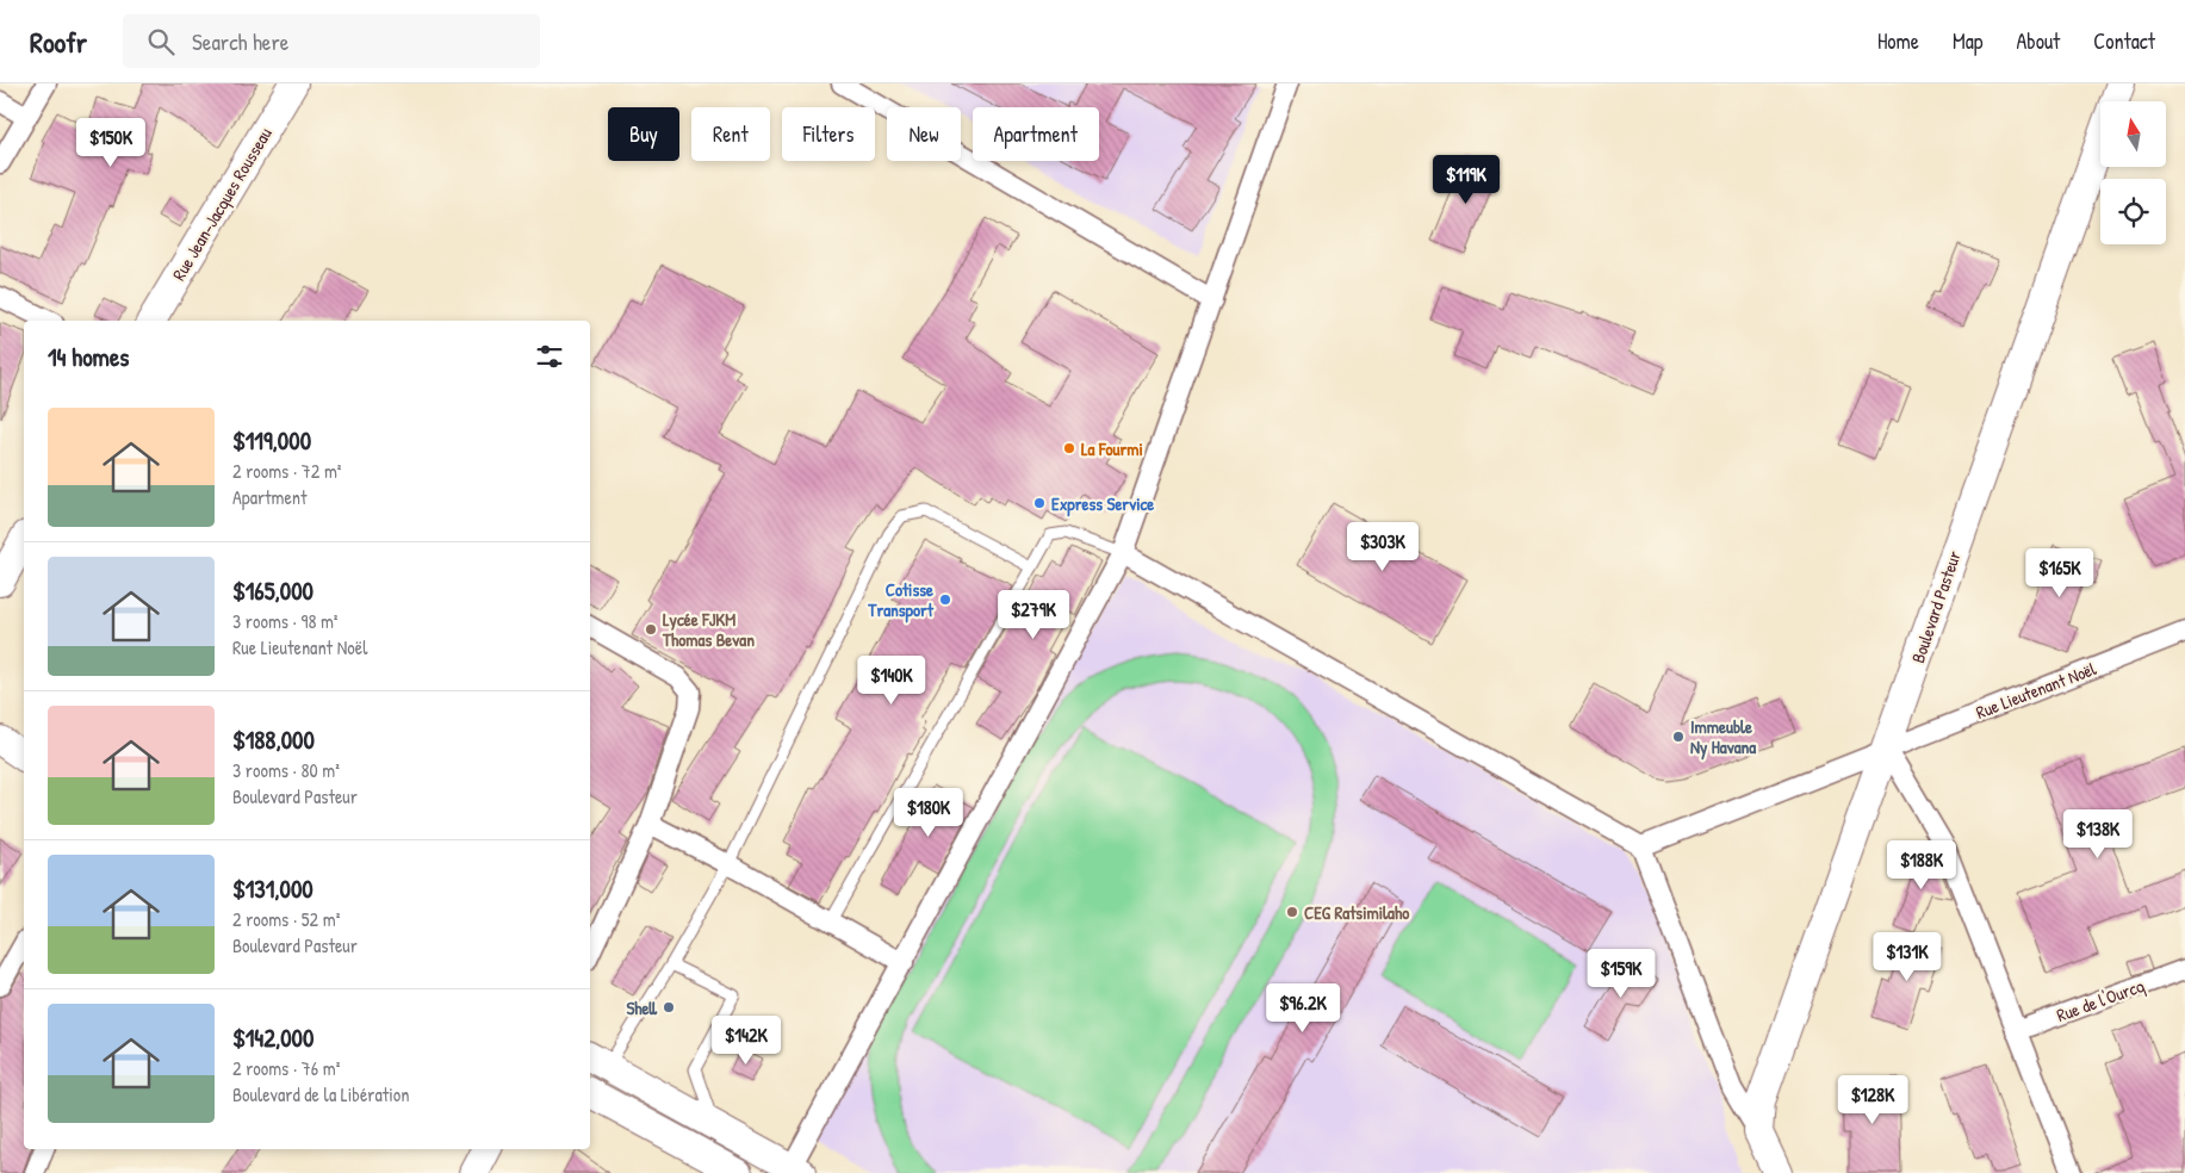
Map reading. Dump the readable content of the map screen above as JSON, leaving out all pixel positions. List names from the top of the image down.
{
  "streets": {
    "main road": ["Rue Jean-Jacques Rousseau", "Boulevard Pasteur"],
    "street": ["Rue Lieutenant Noël", "Rue de l'Ourcq"]
  },
  "crossings": [
    ["Boulevard Pasteur", "Rue Lieutenant Noël"]
  ],
  "places": [
    "La Fourmi",
    "Express Service",
    "Cotisse Transport",
    "Lycée FJKM Thomas Bevan",
    "Immeuble Ny Havana",
    "CEG Ratsimilaho",
    "Shell"
  ],
  "north": "top",
  "page": {
    "header": "Roofr",
    "search": "Search here",
    "nav": [
      "Home",
      "Map",
      "About",
      "Contact"
    ],
    "chip": [
      "Buy",
      "Rent",
      "Filters",
      "New",
      "Apartment"
    ],
    "price": [
      "$150K",
      "$119K",
      "$303K",
      "$165K",
      "$279K",
      "$140K",
      "$180K",
      "$138K",
      "$188K",
      "$131K",
      "$159K",
      "$96.2K",
      "$142K",
      "$128K"
    ],
    "heading": "14 homes",
    "list": [
      {
        "name": "$119,000",
        "note": "2 rooms · 72 m² · Apartment"
      },
      {
        "name": "$165,000",
        "note": "3 rooms · 98 m² · Rue Lieutenant Noël"
      },
      {
        "name": "$188,000",
        "note": "3 rooms · 80 m² · Boulevard Pasteur"
      },
      {
        "name": "$131,000",
        "note": "2 rooms · 52 m² · Boulevard Pasteur"
      },
      {
        "name": "$142,000",
        "note": "2 rooms · 76 m² · Boulevard de la Libération"
      }
    ]
  }
}
